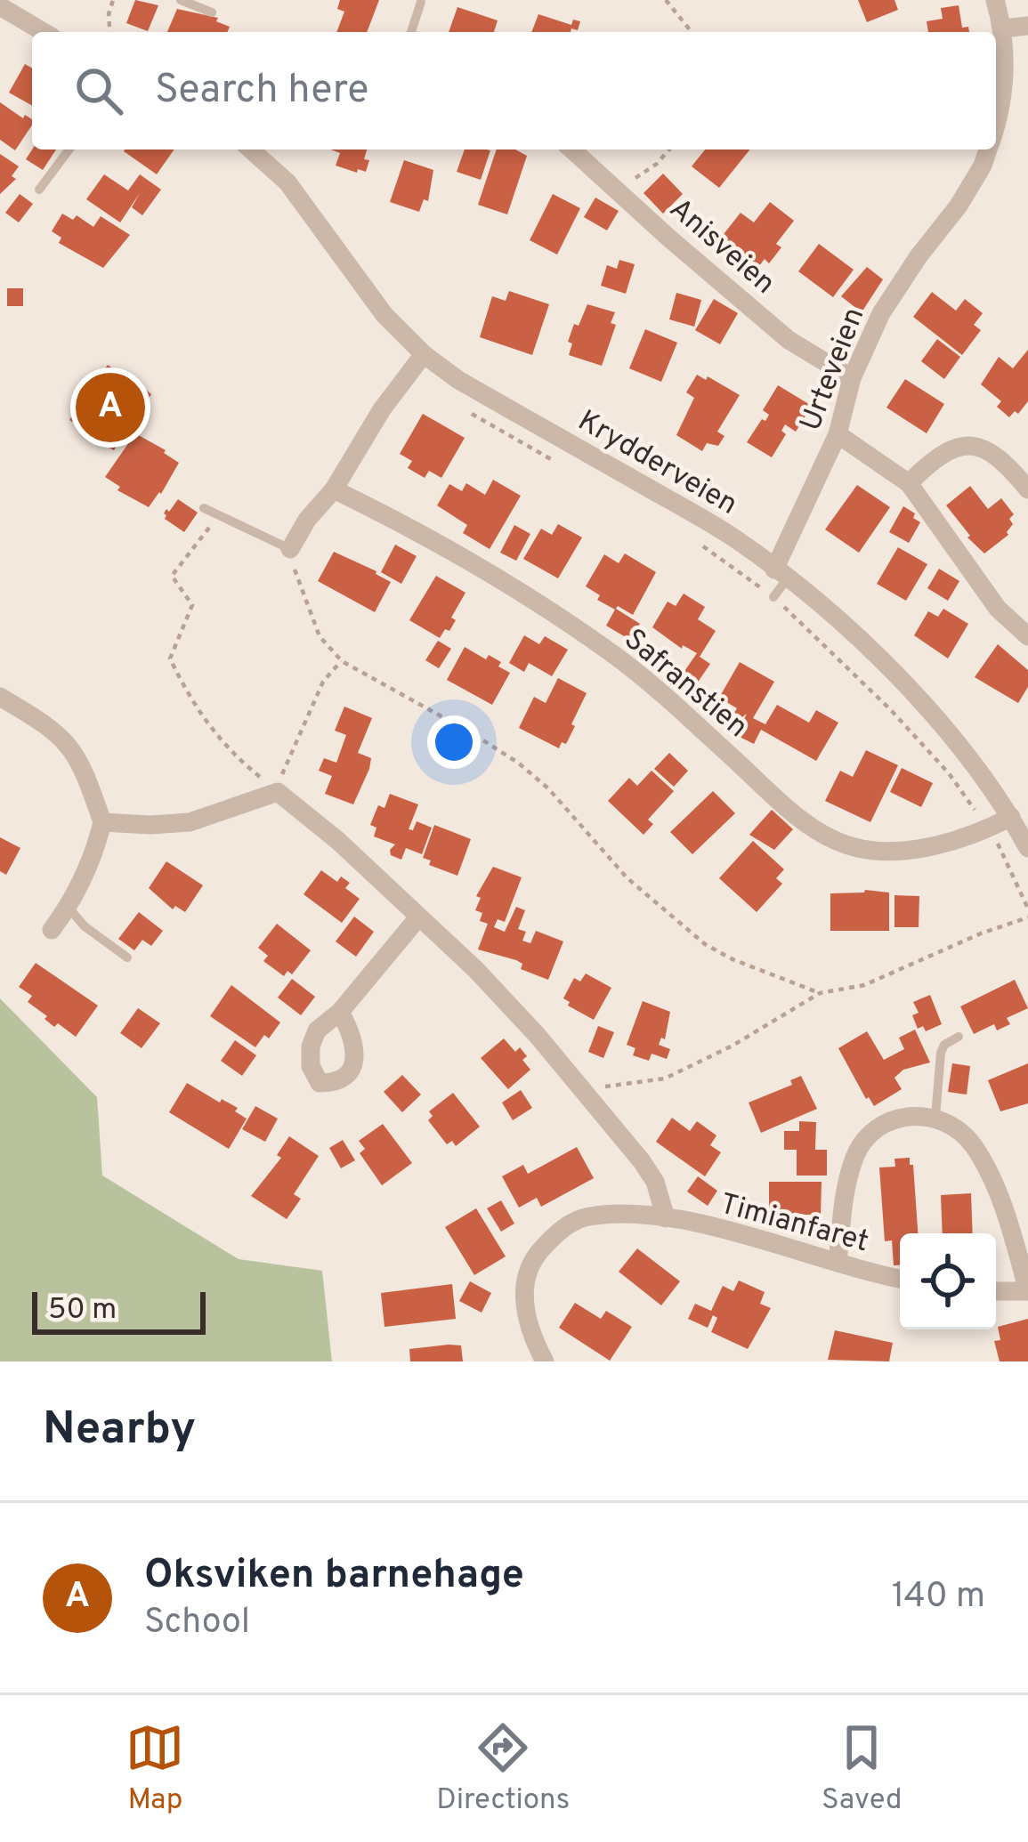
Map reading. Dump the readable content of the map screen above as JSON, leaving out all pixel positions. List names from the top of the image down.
{
  "streets": {
    "street": [
      "Anisveien",
      "Urteveien",
      "Krydderveien",
      "Safranstien",
      "Timianfaret"
    ]
  },
  "crossings": [
    ["Anisveien", "Urteveien"],
    ["Urteveien", "Krydderveien"],
    ["Krydderveien", "Safranstien"]
  ],
  "scale_bar": "50 m",
  "page": {
    "search": "Search here",
    "pins": "A",
    "scale": "50 m",
    "heading": "Nearby",
    "list": [
      {
        "mark": "A",
        "name": "Oksviken barnehage",
        "note": "School",
        "value": "140 m"
      }
    ],
    "nav": ["Map", "Directions", "Saved"]
  }
}
